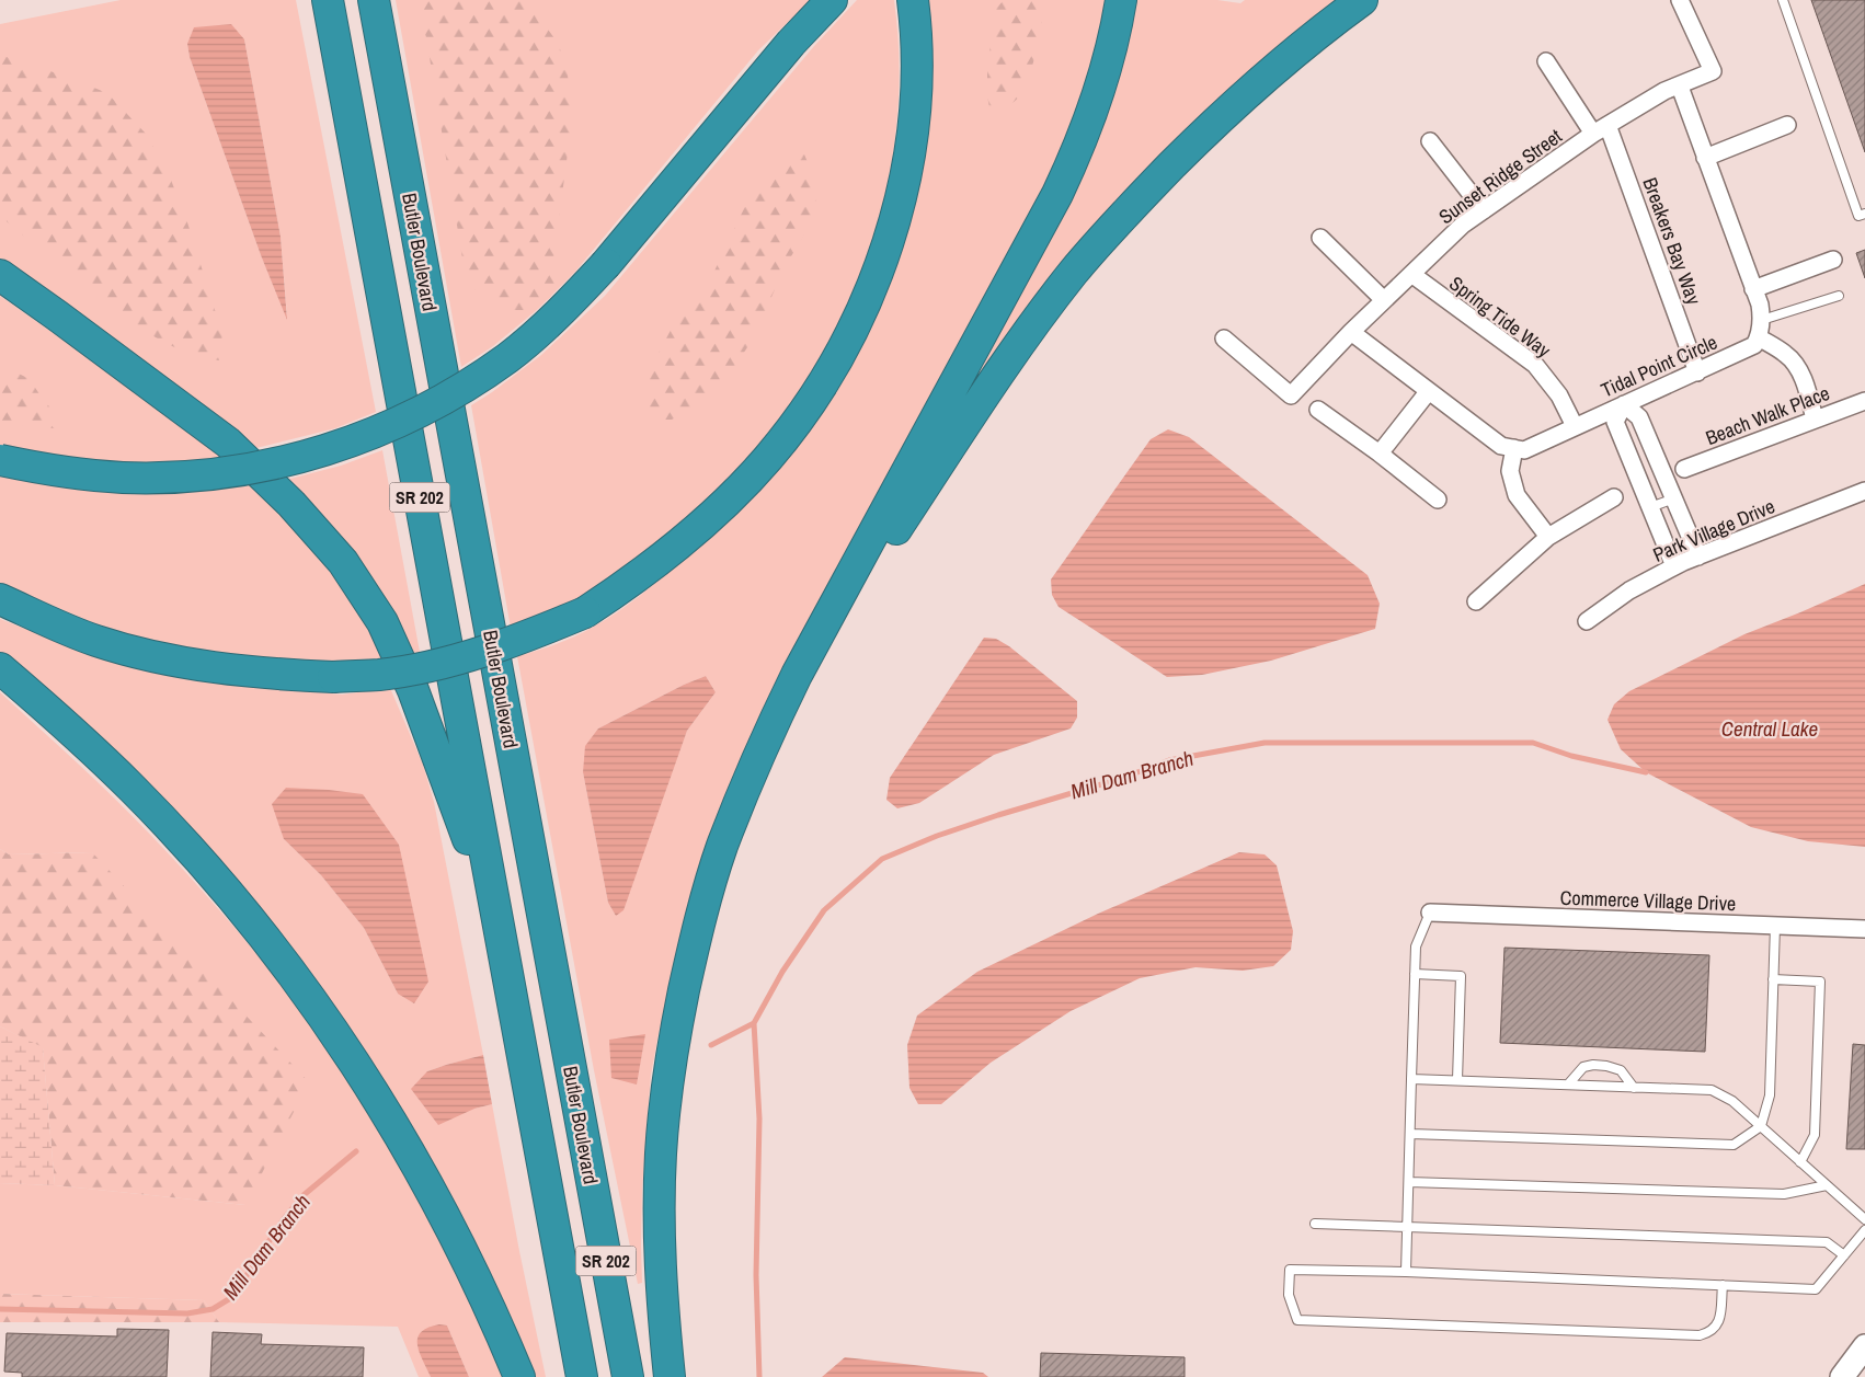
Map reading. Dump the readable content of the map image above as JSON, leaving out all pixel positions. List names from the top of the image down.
{
  "streets": {
    "highway": ["Butler Boulevard", "SR 202"],
    "street": [
      "Sunset Ridge Street",
      "Breakers Bay Way",
      "Spring Tide Way",
      "Tidal Point Circle",
      "Beach Walk Place",
      "Park Village Drive",
      "Commerce Village Drive"
    ]
  },
  "crossings": [
    ["Sunset Ridge Street", "Breakers Bay Way"],
    ["Sunset Ridge Street", "Spring Tide Way"],
    ["Breakers Bay Way", "Tidal Point Circle"],
    ["Spring Tide Way", "Tidal Point Circle"]
  ],
  "water": ["Central Lake", "Mill Dam Branch"]
}
